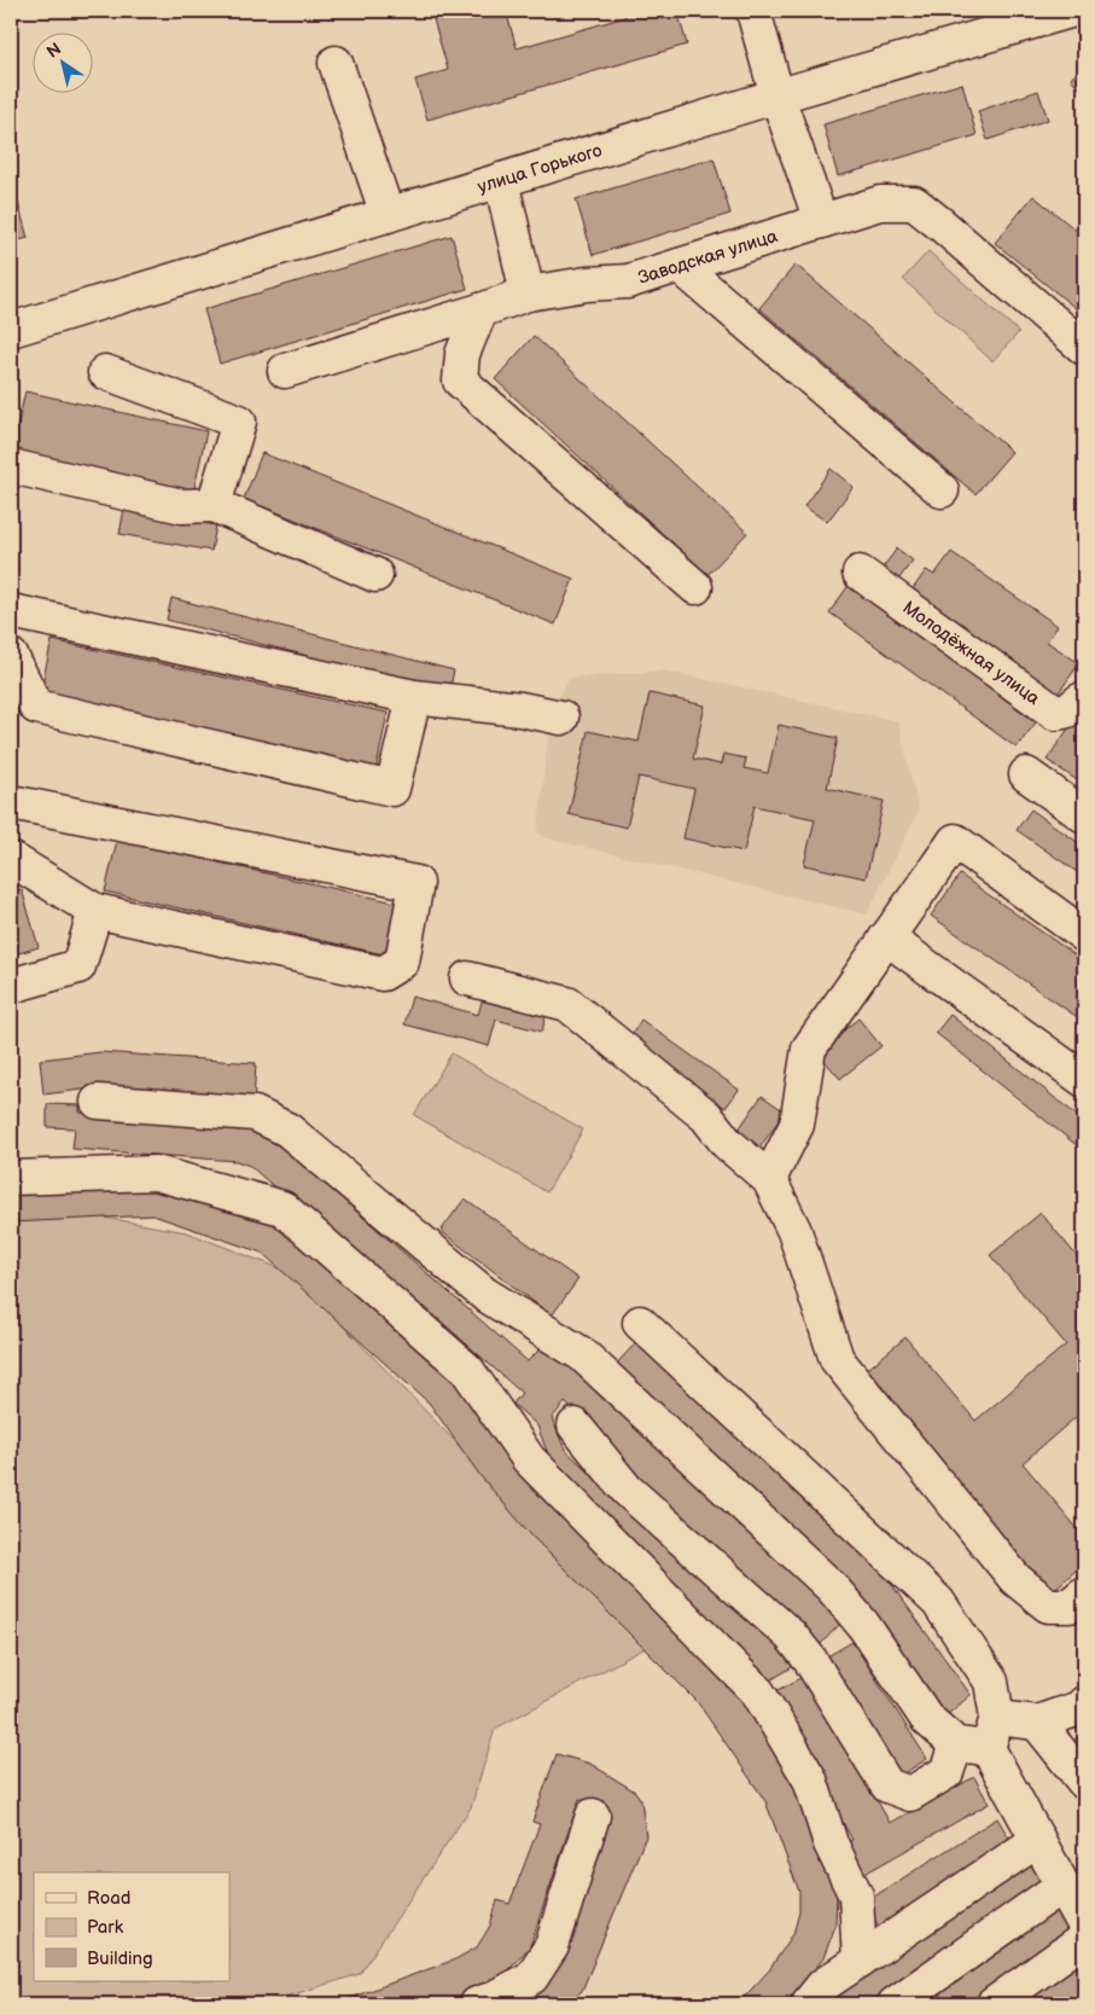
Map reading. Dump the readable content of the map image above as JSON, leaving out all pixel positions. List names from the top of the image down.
{
  "streets": {
    "street": ["улица Горького", "Заводская улица", "Молодёжная улица"]
  },
  "legend": ["Road", "Park", "Building"],
  "north": "top left"
}
